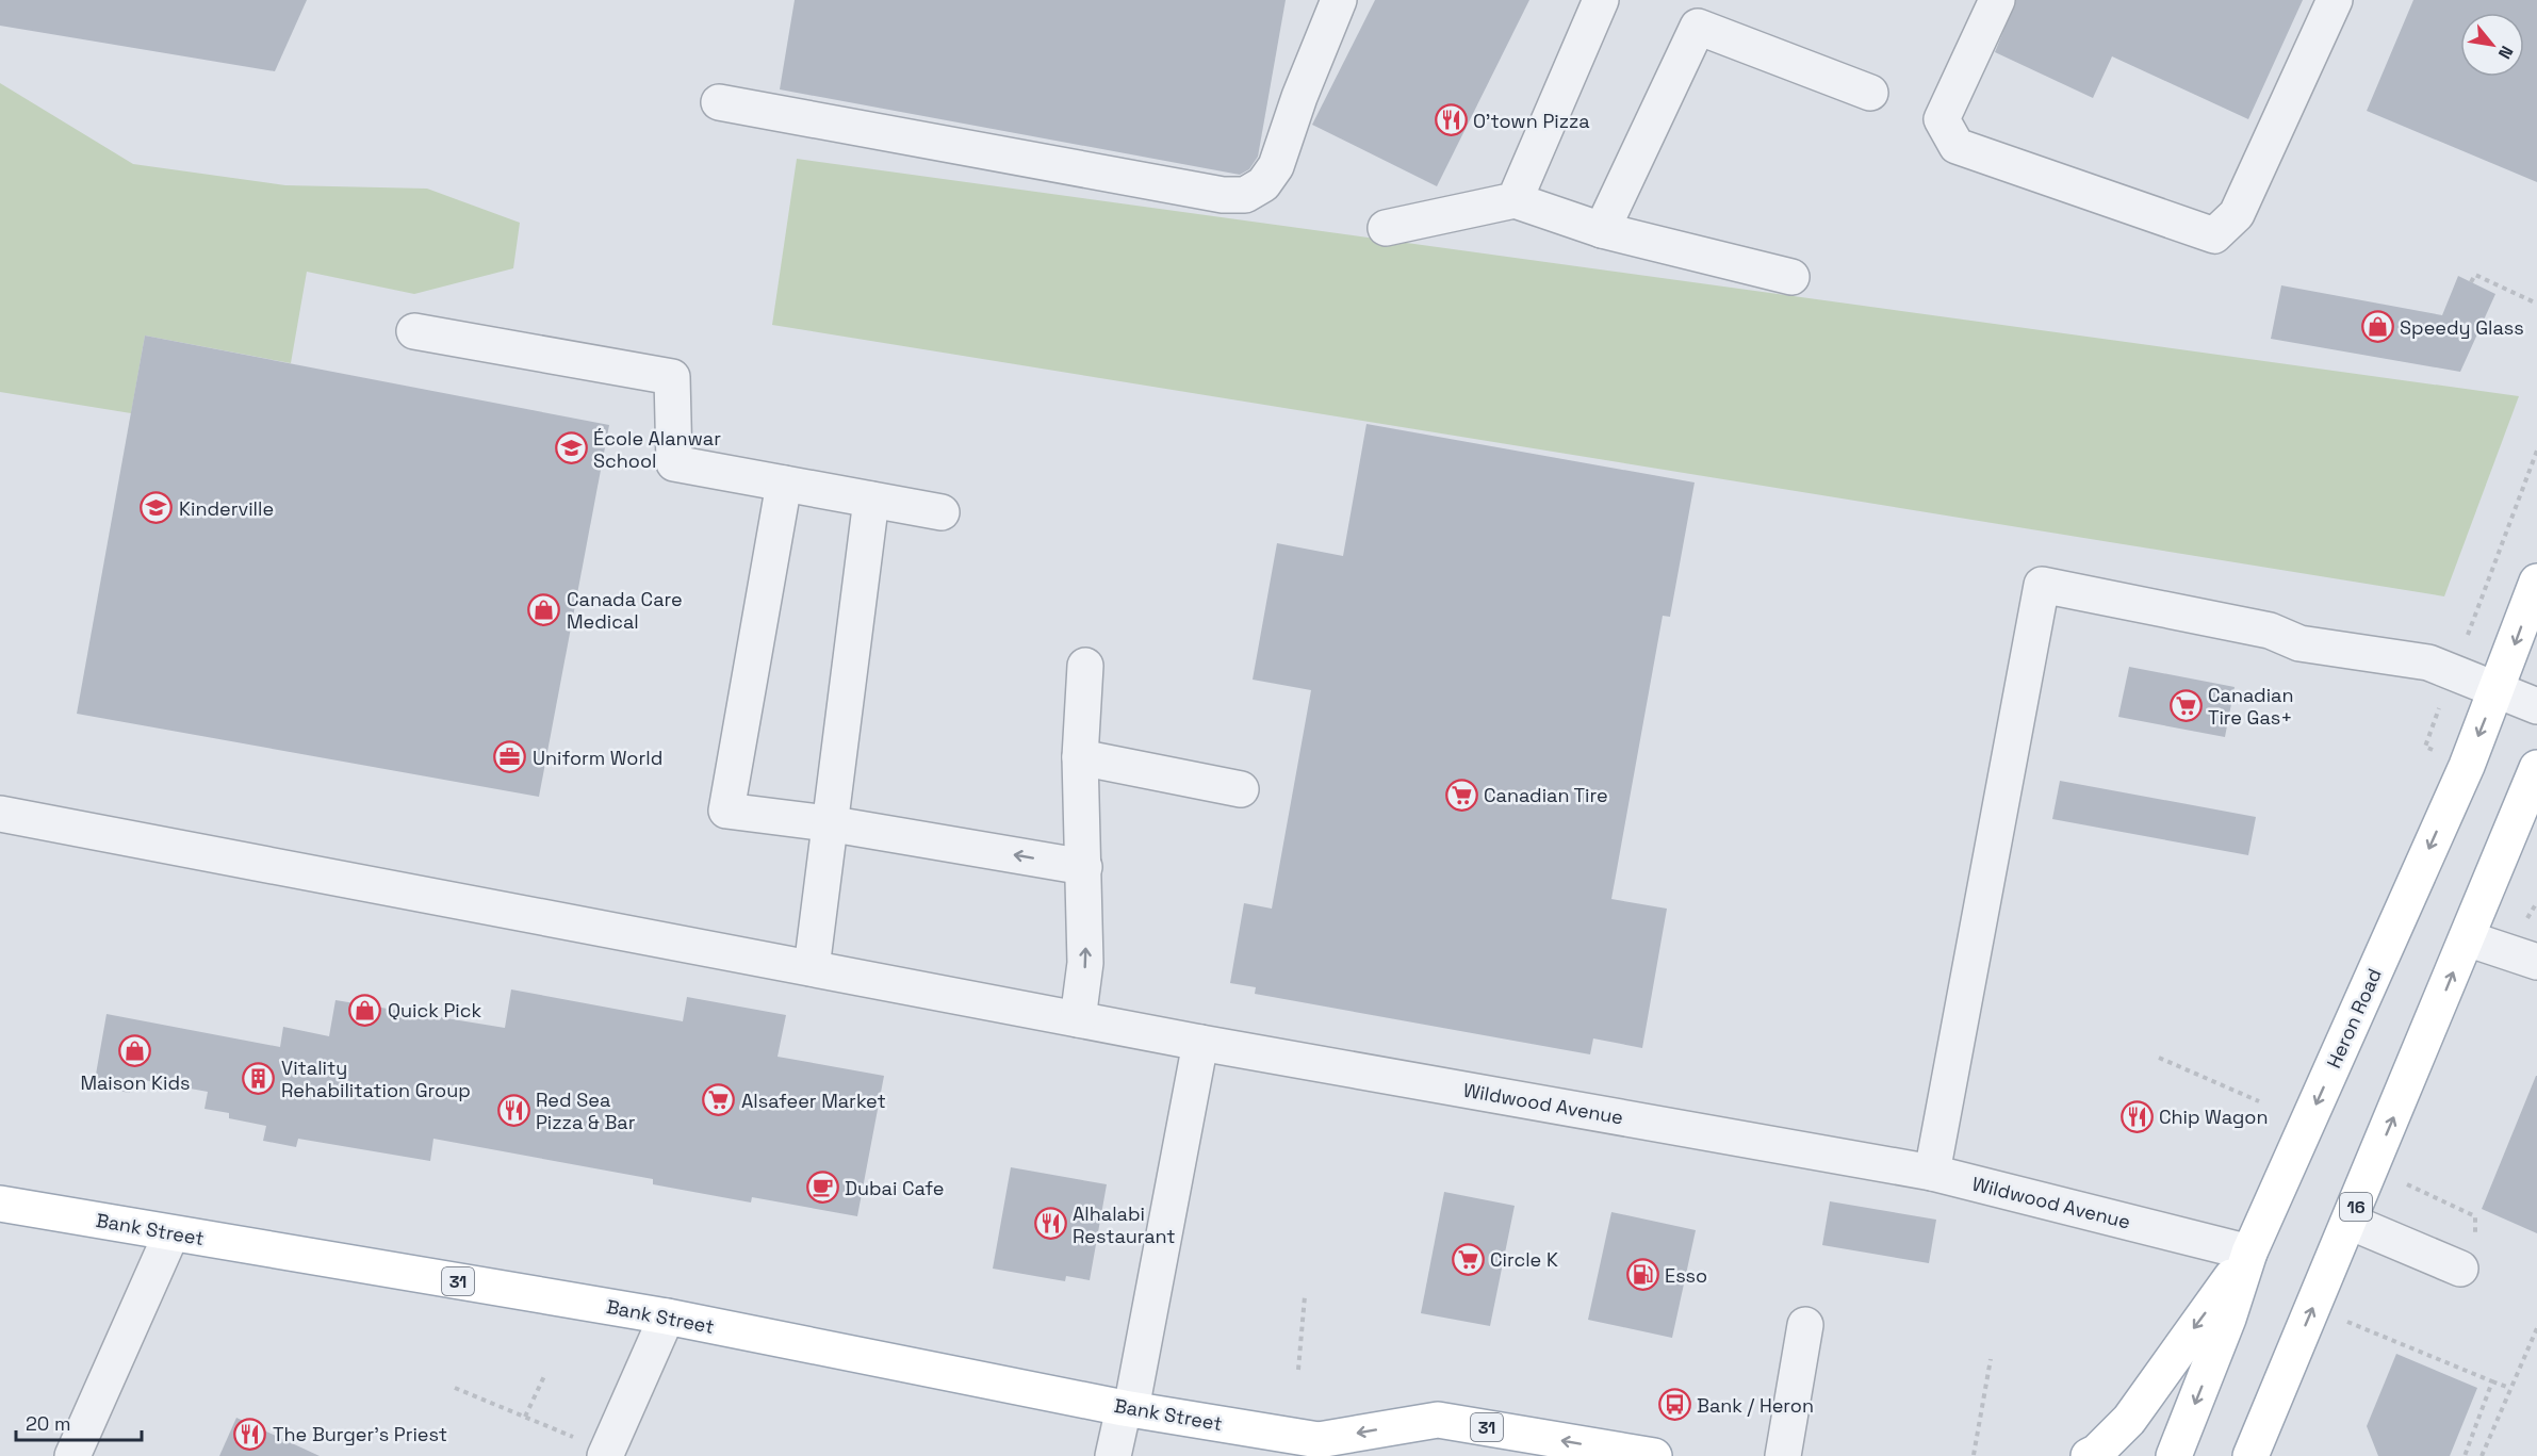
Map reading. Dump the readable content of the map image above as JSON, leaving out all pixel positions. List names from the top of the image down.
{
  "streets": {
    "main road": [
      "Heron Road",
      "16",
      "Bank Street",
      "31"
    ],
    "street": ["Wildwood Avenue"]
  },
  "crossings": [
    ["Heron Road", "Wildwood Avenue"]
  ],
  "places": {
    "restaurant": [
      "O'town Pizza",
      "Red Sea Pizza & Bar",
      "Chip Wagon",
      "Alhalabi Restaurant",
      "The Burger's Priest"
    ],
    "shop": [
      "Speedy Glass",
      "Canada Care Medical",
      "Quick Pick",
      "Maison Kids"
    ],
    "school or university": ["École Alanwar School", "Kinderville"],
    "supermarket": [
      "Canadian Tire Gas+",
      "Canadian Tire",
      "Alsafeer Market",
      "Circle K"
    ],
    "office": ["Uniform World"],
    "building": ["Vitality Rehabilitation Group"],
    "cafe": ["Dubai Cafe"],
    "fuel station": ["Esso"],
    "bus stop": ["Bank / Heron"]
  },
  "scale_bar": "20 m",
  "north": "bottom right"
}
